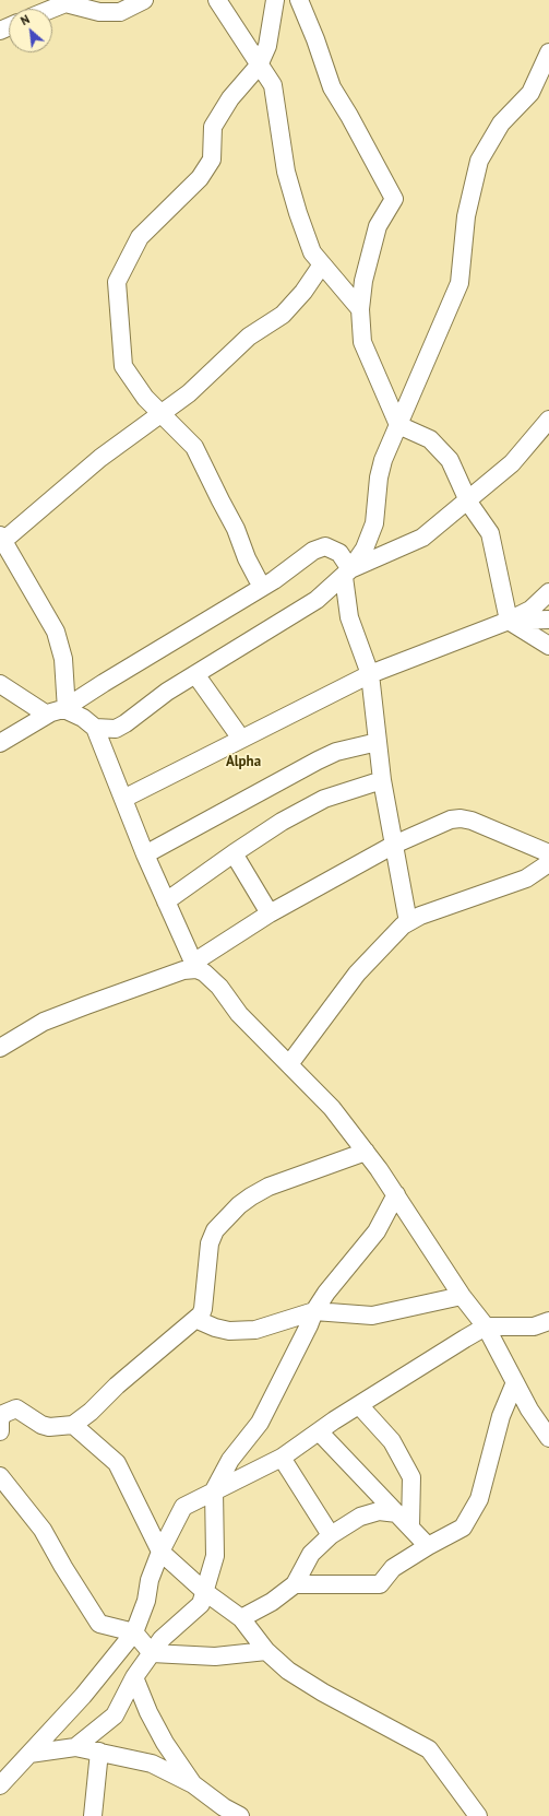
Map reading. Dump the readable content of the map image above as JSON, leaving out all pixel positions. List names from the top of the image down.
{
  "districts": ["Alpha"],
  "north": "top left"
}
